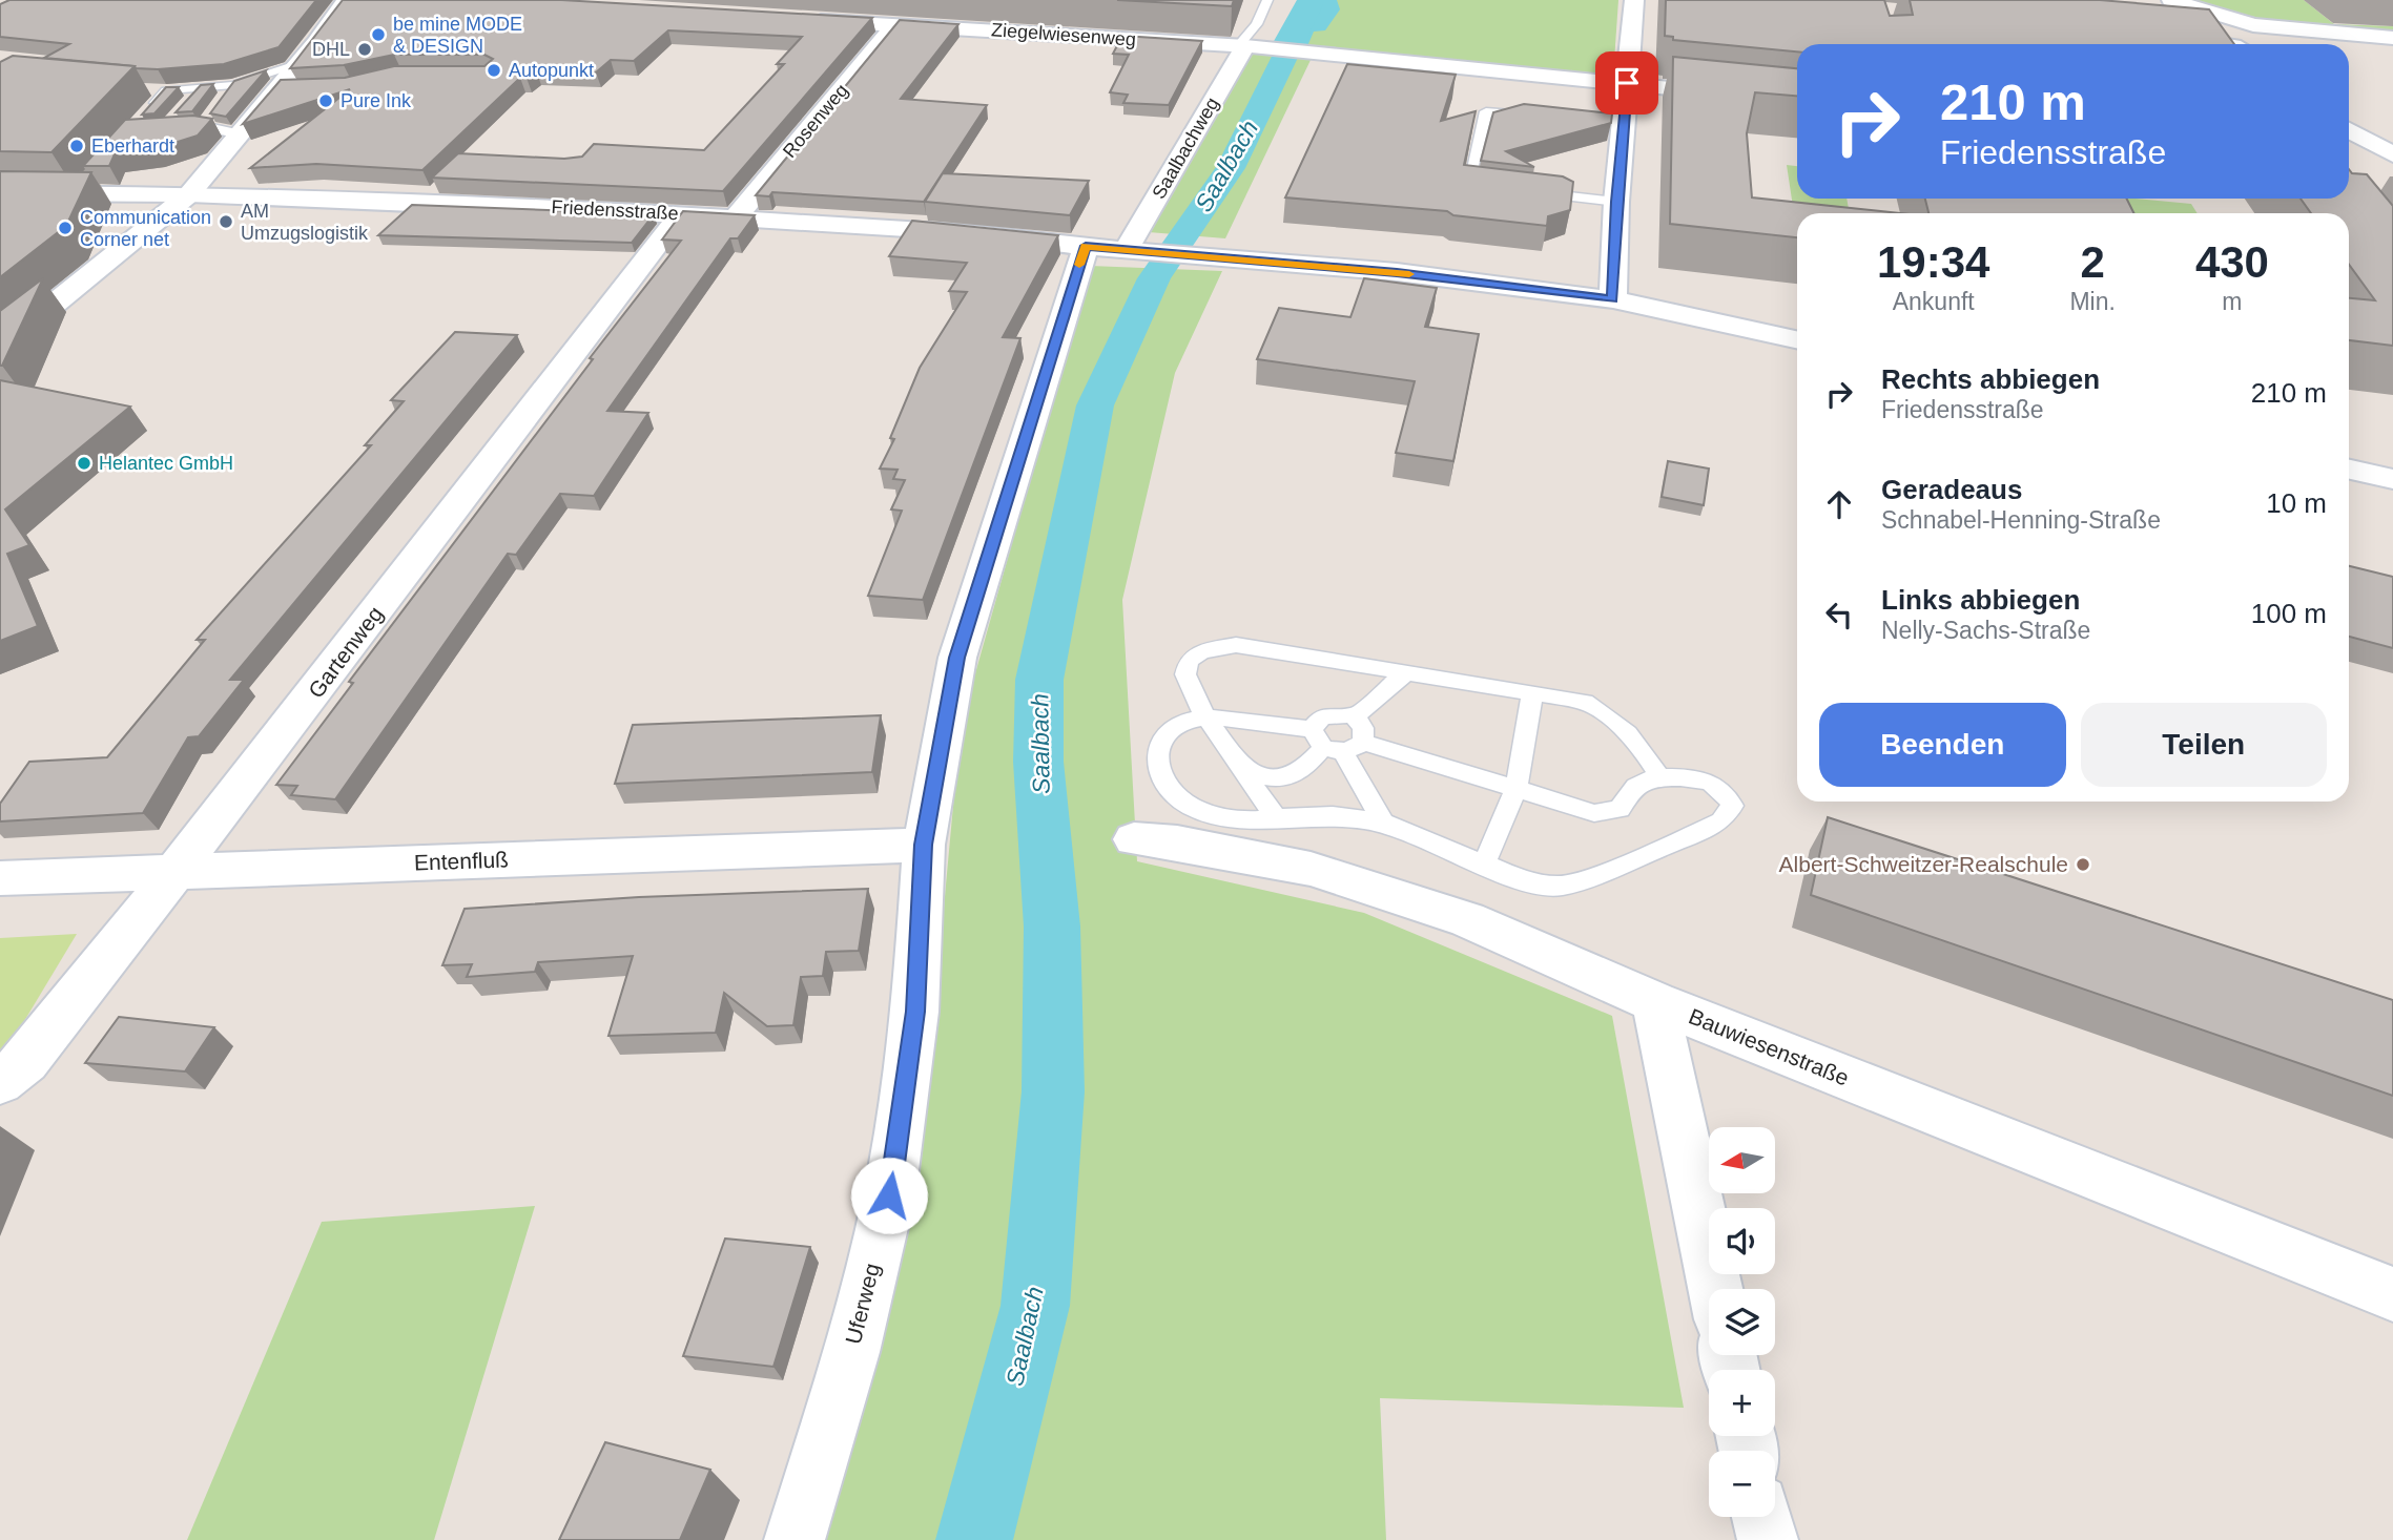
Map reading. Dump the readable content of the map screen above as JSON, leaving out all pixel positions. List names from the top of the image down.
{
  "streets": {
    "street": [
      "Ziegelwiesenweg",
      "Rosenweg",
      "Saalbachweg",
      "Friedensstraße",
      "Gartenweg",
      "Entenfluß",
      "Bauwiesenstraße",
      "Uferweg"
    ]
  },
  "crossings": [
    ["Ziegelwiesenweg", "Rosenweg"],
    ["Ziegelwiesenweg", "Saalbachweg"],
    ["Rosenweg", "Friedensstraße"],
    ["Saalbachweg", "Friedensstraße"],
    ["Saalbachweg", "Uferweg"],
    ["Friedensstraße", "Gartenweg"],
    ["Friedensstraße", "Uferweg"],
    ["Gartenweg", "Entenfluß"],
    ["Entenfluß", "Uferweg"]
  ],
  "water": ["Saalbach"],
  "places": [
    "be mine MODE & DESIGN",
    "DHL",
    "Autopunkt",
    "Pure Ink",
    "Eberhardt",
    "AM Umzugslogistik",
    "Communication Corner net",
    "Helantec GmbH",
    "Albert-Schweitzer-Realschule"
  ],
  "north": "left",
  "page": {
    "turn": ["210 m", "Friedensstraße"],
    "eta": [
      "19:34",
      "Ankunft",
      "2",
      "Min.",
      "430",
      "m"
    ],
    "list": [
      {
        "name": "Rechts abbiegen",
        "note": "Friedensstraße",
        "value": "210 m"
      },
      {
        "name": "Geradeaus",
        "note": "Schnabel-Henning-Straße",
        "value": "10 m"
      },
      {
        "name": "Links abbiegen",
        "note": "Nelly-Sachs-Straße",
        "value": "100 m"
      }
    ],
    "buttons": ["Beenden", "Teilen"],
    "map_buttons": ["+", "−"]
  }
}
